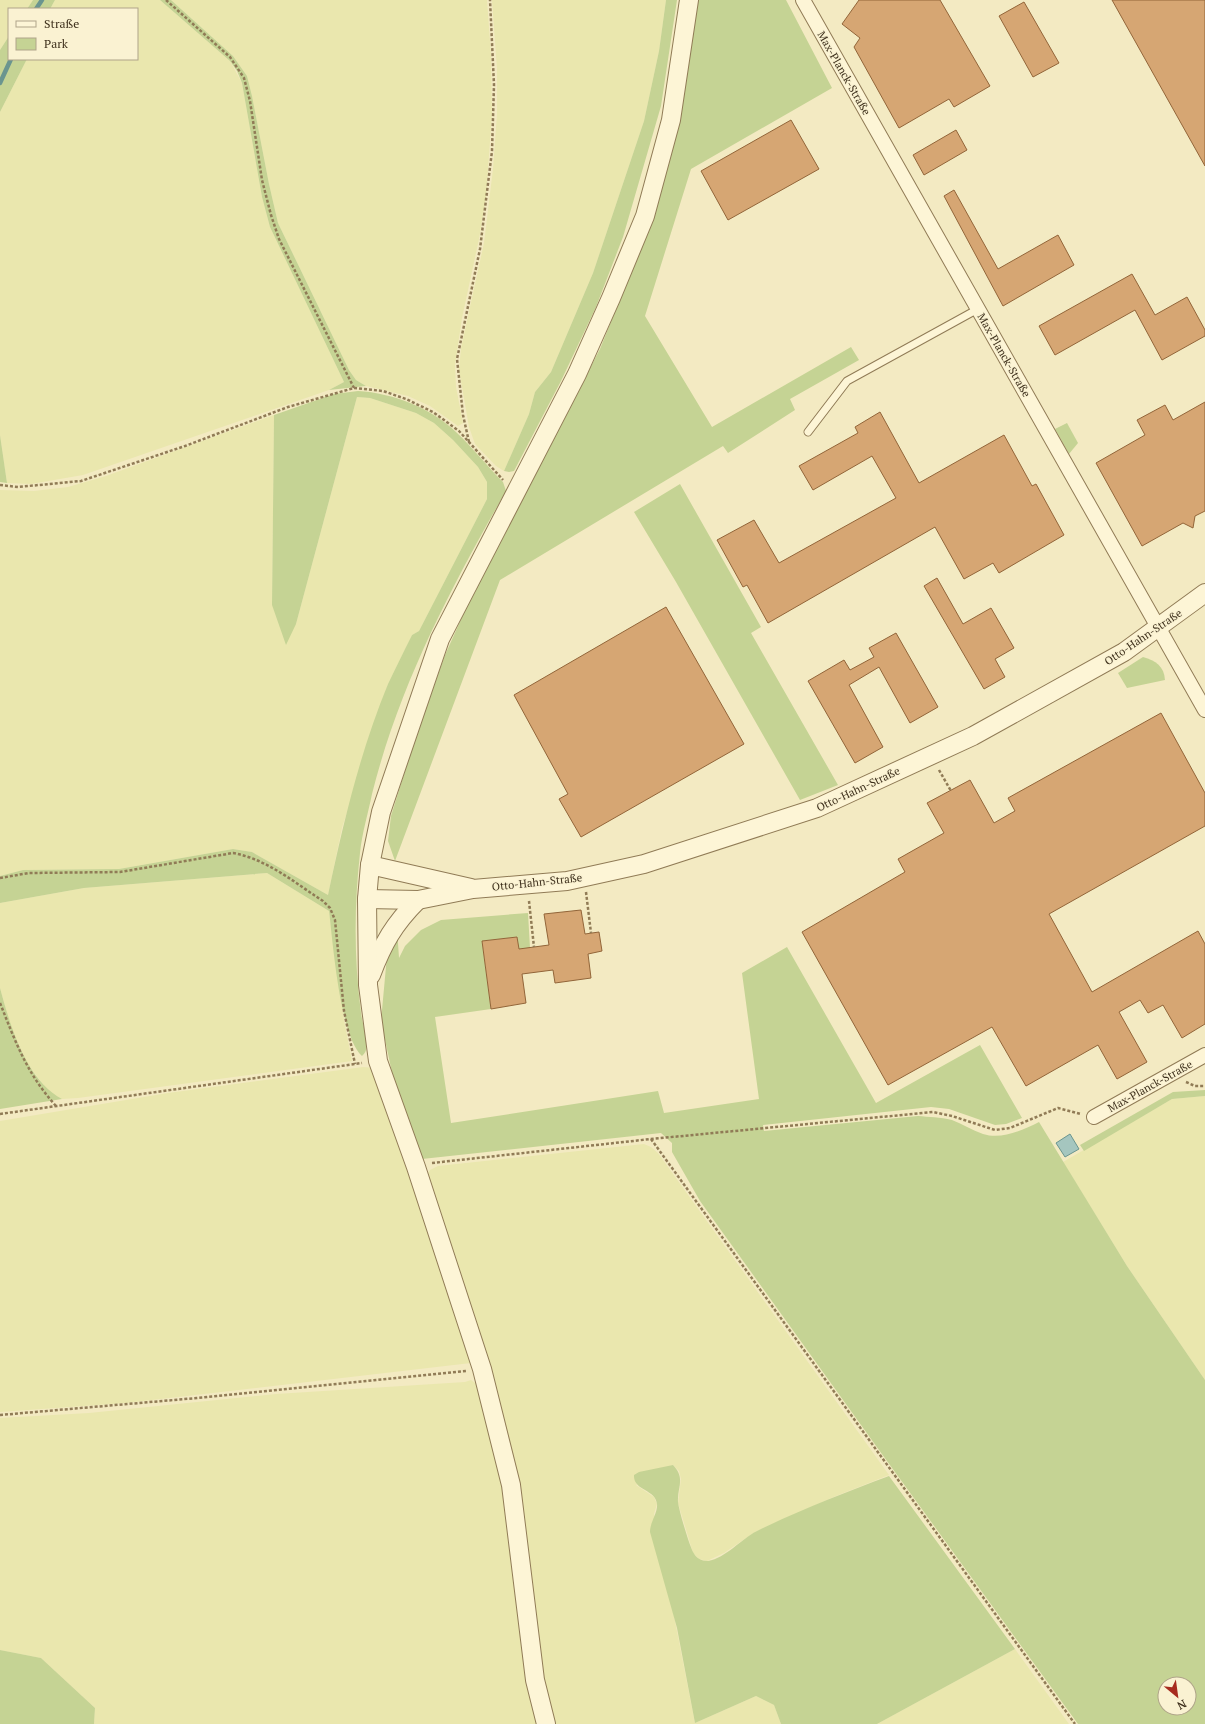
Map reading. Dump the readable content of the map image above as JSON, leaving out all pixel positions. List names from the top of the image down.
{
  "streets": {
    "street": ["Max-Planck-Straße", "Otto-Hahn-Straße"]
  },
  "crossings": [
    ["Max-Planck-Straße", "Otto-Hahn-Straße"]
  ],
  "legend": ["Straße", "Park"],
  "north": "bottom right"
}
